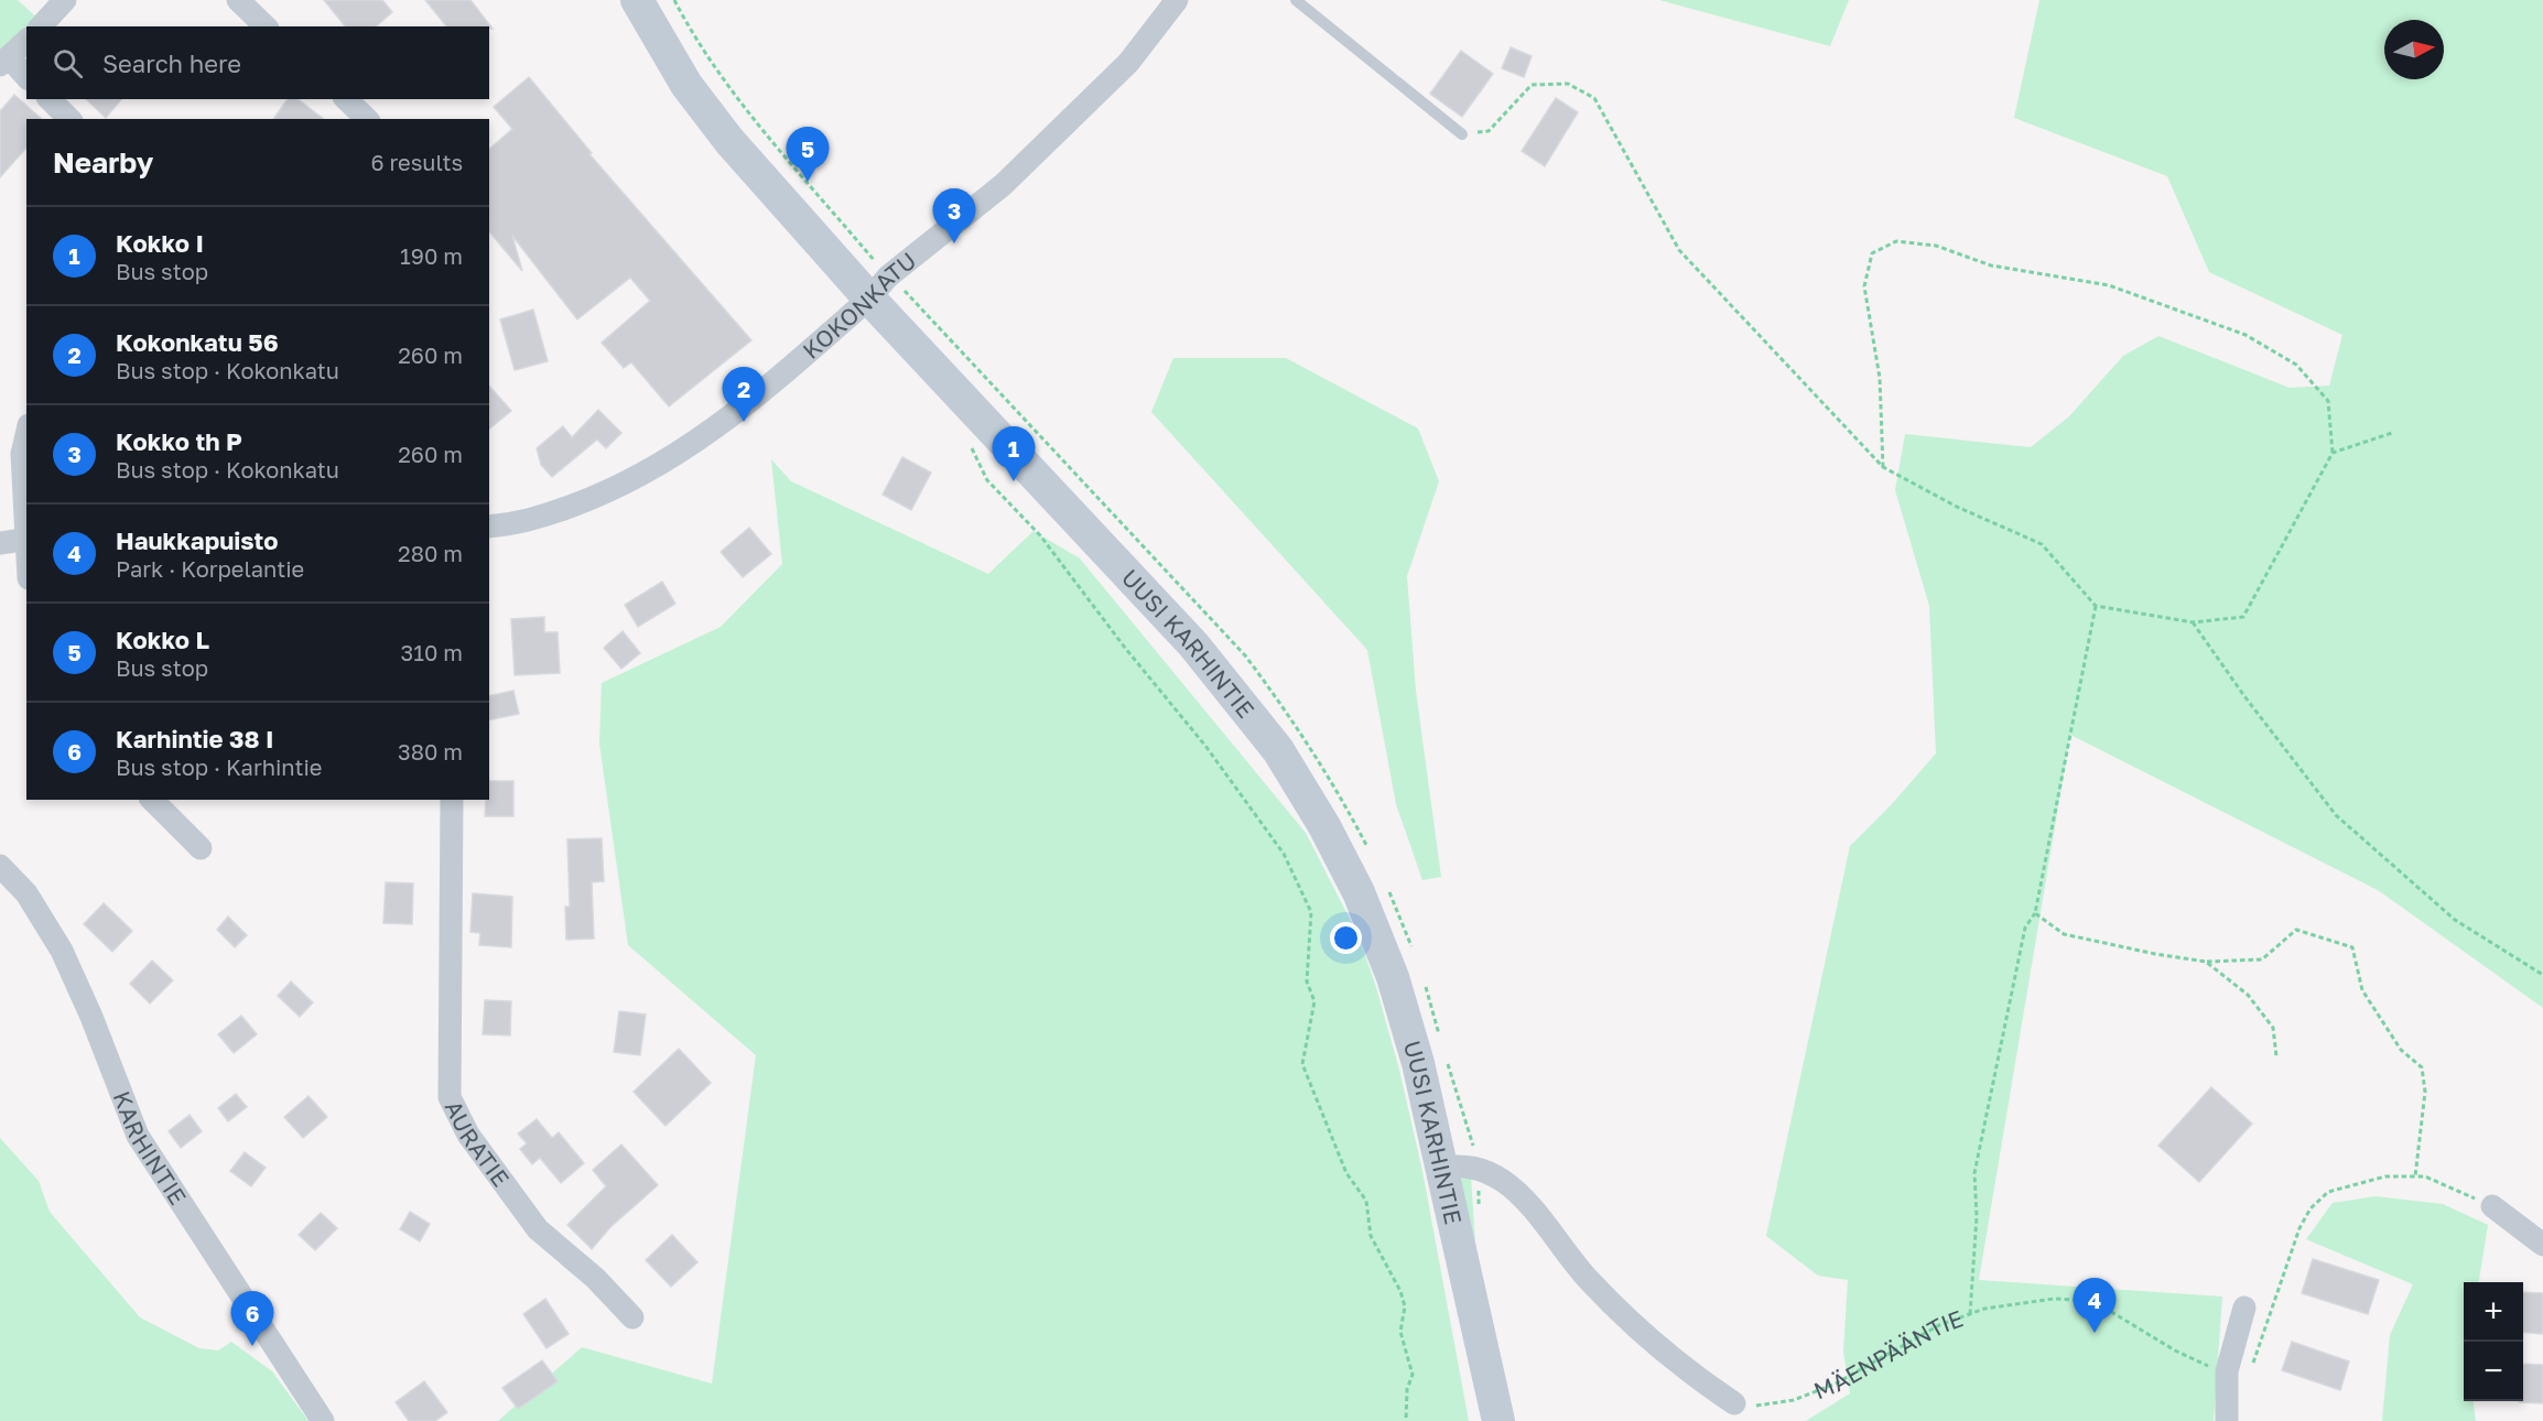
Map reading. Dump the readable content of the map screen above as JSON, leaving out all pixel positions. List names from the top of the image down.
{
  "streets": {
    "street": [
      "KOKONKATU",
      "UUSI KARHINTIE",
      "AURATIE",
      "KARHINTIE"
    ],
    "path": ["MÄENPÄÄNTIE"]
  },
  "crossings": [
    ["KOKONKATU", "UUSI KARHINTIE"]
  ],
  "north": "right",
  "page": {
    "search": "Search here",
    "heading": ["Nearby", "6 results"],
    "pins": [
      "5",
      "3",
      "2",
      "1",
      "4",
      "6"
    ],
    "list": [
      {
        "mark": "1",
        "name": "Kokko I",
        "note": "Bus stop",
        "value": "190 m"
      },
      {
        "mark": "2",
        "name": "Kokonkatu 56",
        "note": "Bus stop · Kokonkatu",
        "value": "260 m"
      },
      {
        "mark": "3",
        "name": "Kokko th P",
        "note": "Bus stop · Kokonkatu",
        "value": "260 m"
      },
      {
        "mark": "4",
        "name": "Haukkapuisto",
        "note": "Park · Korpelantie",
        "value": "280 m"
      },
      {
        "mark": "5",
        "name": "Kokko L",
        "note": "Bus stop",
        "value": "310 m"
      },
      {
        "mark": "6",
        "name": "Karhintie 38 I",
        "note": "Bus stop · Karhintie",
        "value": "380 m"
      }
    ],
    "map_buttons": ["+", "−"]
  }
}
